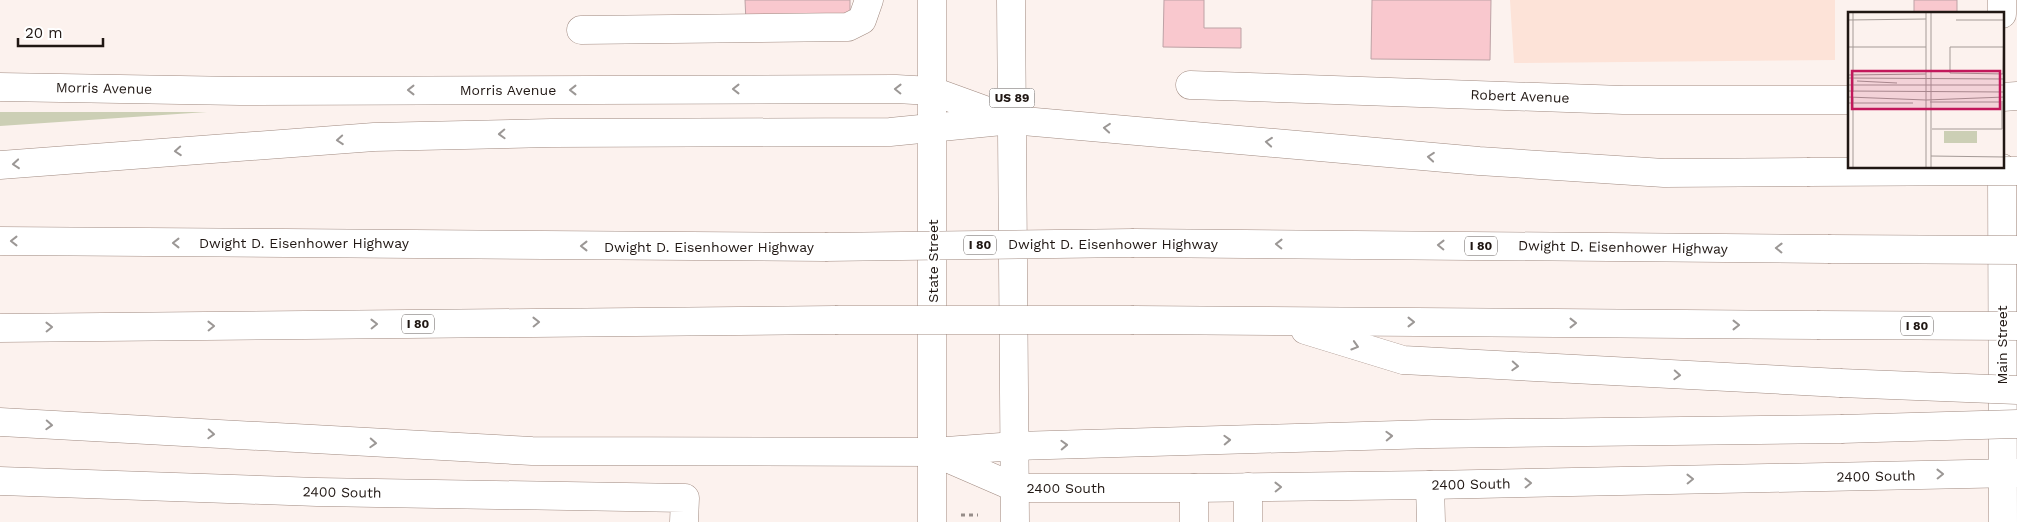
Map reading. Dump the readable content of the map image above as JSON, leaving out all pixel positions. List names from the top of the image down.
{
  "streets": {
    "main road": [
      "Morris Avenue",
      "Robert Avenue",
      "US 89",
      "Dwight D. Eisenhower Highway",
      "I 80",
      "State Street",
      "Main Street",
      "2400 South"
    ]
  },
  "crossings": [
    ["Morris Avenue", "US 89"],
    ["Morris Avenue", "State Street"],
    ["US 89", "2400 South"],
    ["State Street", "2400 South"],
    ["Main Street", "2400 South"]
  ],
  "scale_bar": "20 m"
}
